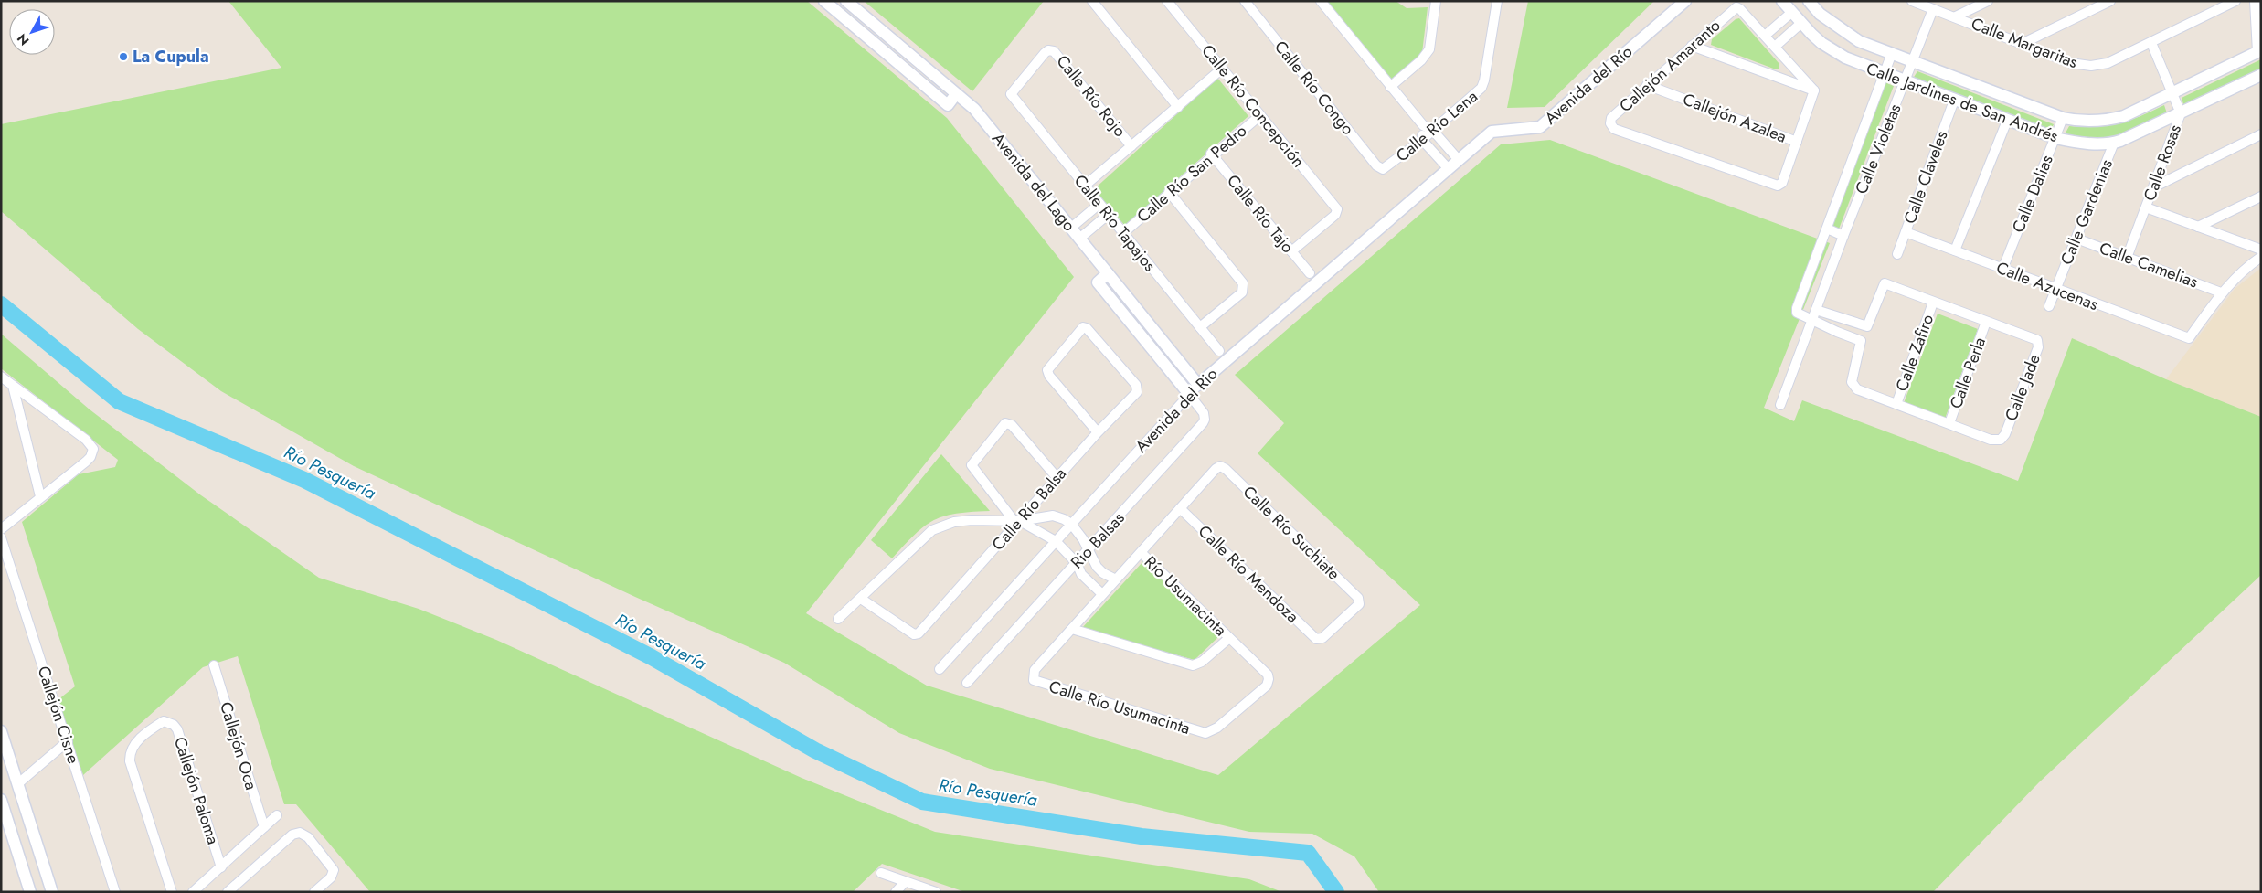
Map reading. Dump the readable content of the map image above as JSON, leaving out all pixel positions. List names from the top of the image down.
{
  "streets": {
    "street": [
      "Calle Margaritas",
      "Callejón Amaranto",
      "Avenida del Río",
      "Calle Río Congo",
      "Calle Río Rojo",
      "Calle Jardines de San Andrés",
      "Calle Río Concepción",
      "Callejón Azalea",
      "Calle Río Lena",
      "Calle Violetas",
      "Calle Rosas",
      "Calle Río San Pedro",
      "Calle Claveles",
      "Avenida del Lago",
      "Calle Dalias",
      "Calle Gardenias",
      "Calle Río Tajo",
      "Calle Río Tapajos",
      "Calle Camelias",
      "Calle Azucenas",
      "Calle Zafiro",
      "Calle Perla",
      "Calle Jade",
      "Avenida del Rio",
      "Calle Río Balsa",
      "Calle Río Suchiate",
      "Rio Balsas",
      "Calle Río Mendoza",
      "Río Usumacinta",
      "Calle Río Usumacinta",
      "Callejón Cisne",
      "Callejón Oca",
      "Callejón Paloma"
    ]
  },
  "crossings": [
    ["Calle Margaritas", "Calle Violetas"],
    ["Calle Margaritas", "Calle Rosas"],
    ["Callejón Amaranto", "Callejón Azalea"],
    ["Avenida del Río", "Avenida del Rio"],
    ["Calle Río Congo", "Calle Río Lena"],
    ["Calle Río Rojo", "Calle Río Tapajos"],
    ["Calle Jardines de San Andrés", "Calle Violetas"],
    ["Calle Jardines de San Andrés", "Calle Rosas"],
    ["Calle Jardines de San Andrés", "Calle Claveles"],
    ["Calle Jardines de San Andrés", "Calle Dalias"],
    ["Calle Jardines de San Andrés", "Calle Gardenias"],
    ["Calle Río Concepción", "Calle Río San Pedro"],
    ["Calle Río Concepción", "Calle Río Tajo"],
    ["Calle Violetas", "Calle Jade"],
    ["Calle Rosas", "Calle Camelias"],
    ["Calle Río San Pedro", "Calle Río Tajo"],
    ["Calle Río San Pedro", "Calle Río Tapajos"],
    ["Calle Claveles", "Calle Azucenas"],
    ["Avenida del Lago", "Avenida del Rio"],
    ["Calle Dalias", "Calle Azucenas"],
    ["Calle Gardenias", "Calle Camelias"],
    ["Calle Gardenias", "Calle Azucenas"],
    ["Calle Camelias", "Calle Azucenas"],
    ["Calle Zafiro", "Calle Jade"],
    ["Calle Perla", "Calle Jade"],
    ["Avenida del Rio", "Rio Balsas"],
    ["Calle Río Suchiate", "Calle Río Mendoza"],
    ["Río Usumacinta", "Calle Río Usumacinta"]
  ],
  "water": ["Río Pesquería"],
  "places": ["La Cupula"],
  "north": "bottom left"
}
